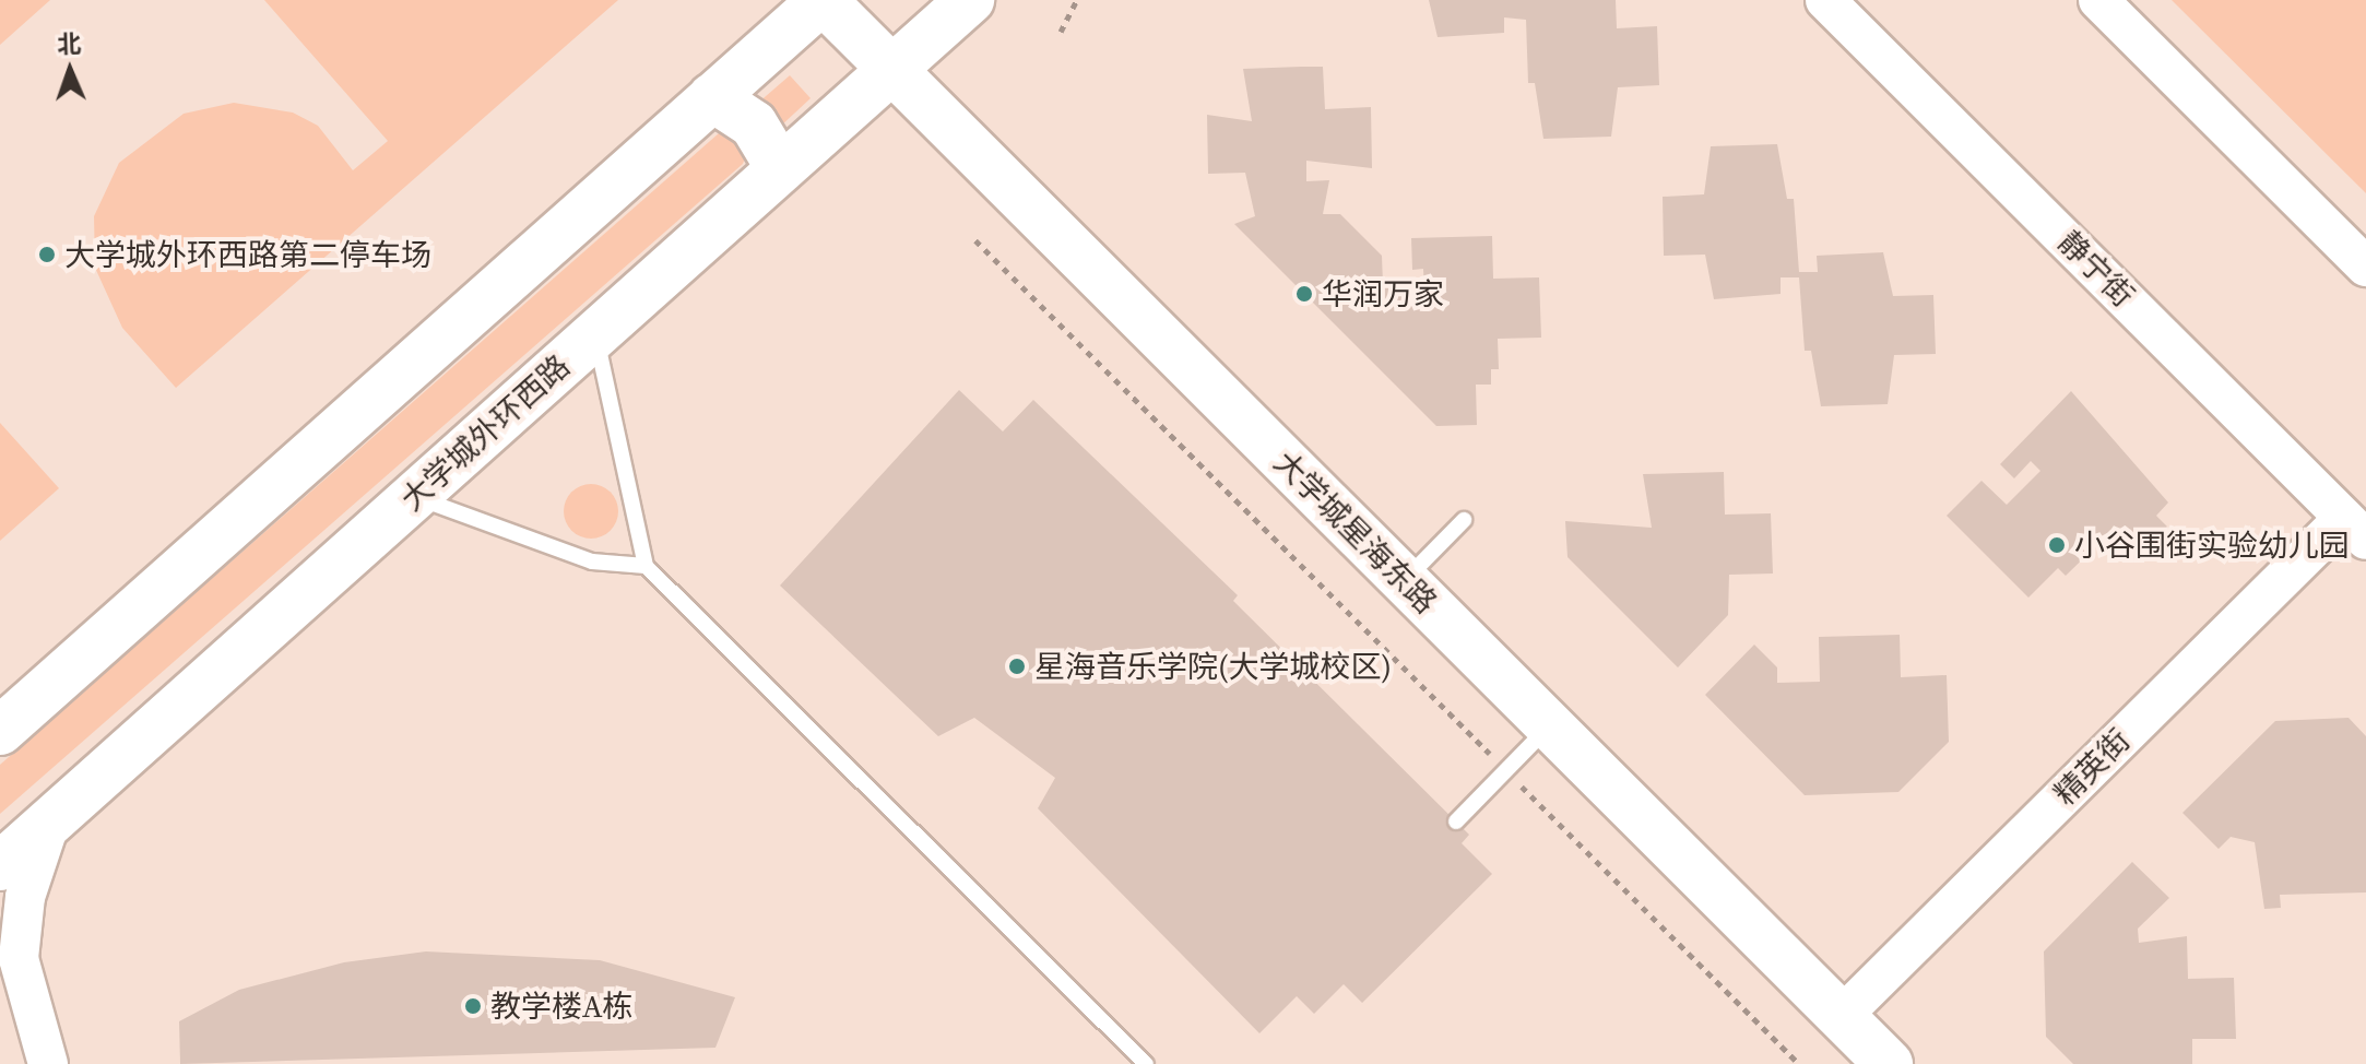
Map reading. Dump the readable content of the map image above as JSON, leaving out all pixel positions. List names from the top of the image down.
{
  "streets": {
    "main road": ["大学城外环西路", "大学城星海东路"],
    "street": ["静宁街", "精英街"]
  },
  "crossings": [
    ["静宁街", "精英街"],
    ["大学城外环西路", "大学城星海东路"],
    ["大学城星海东路", "精英街"]
  ],
  "places": [
    "大学城外环西路第二停车场",
    "华润万家",
    "小谷围街实验幼儿园",
    "星海音乐学院(大学城校区)",
    "教学楼A栋"
  ],
  "north": "top"
}
